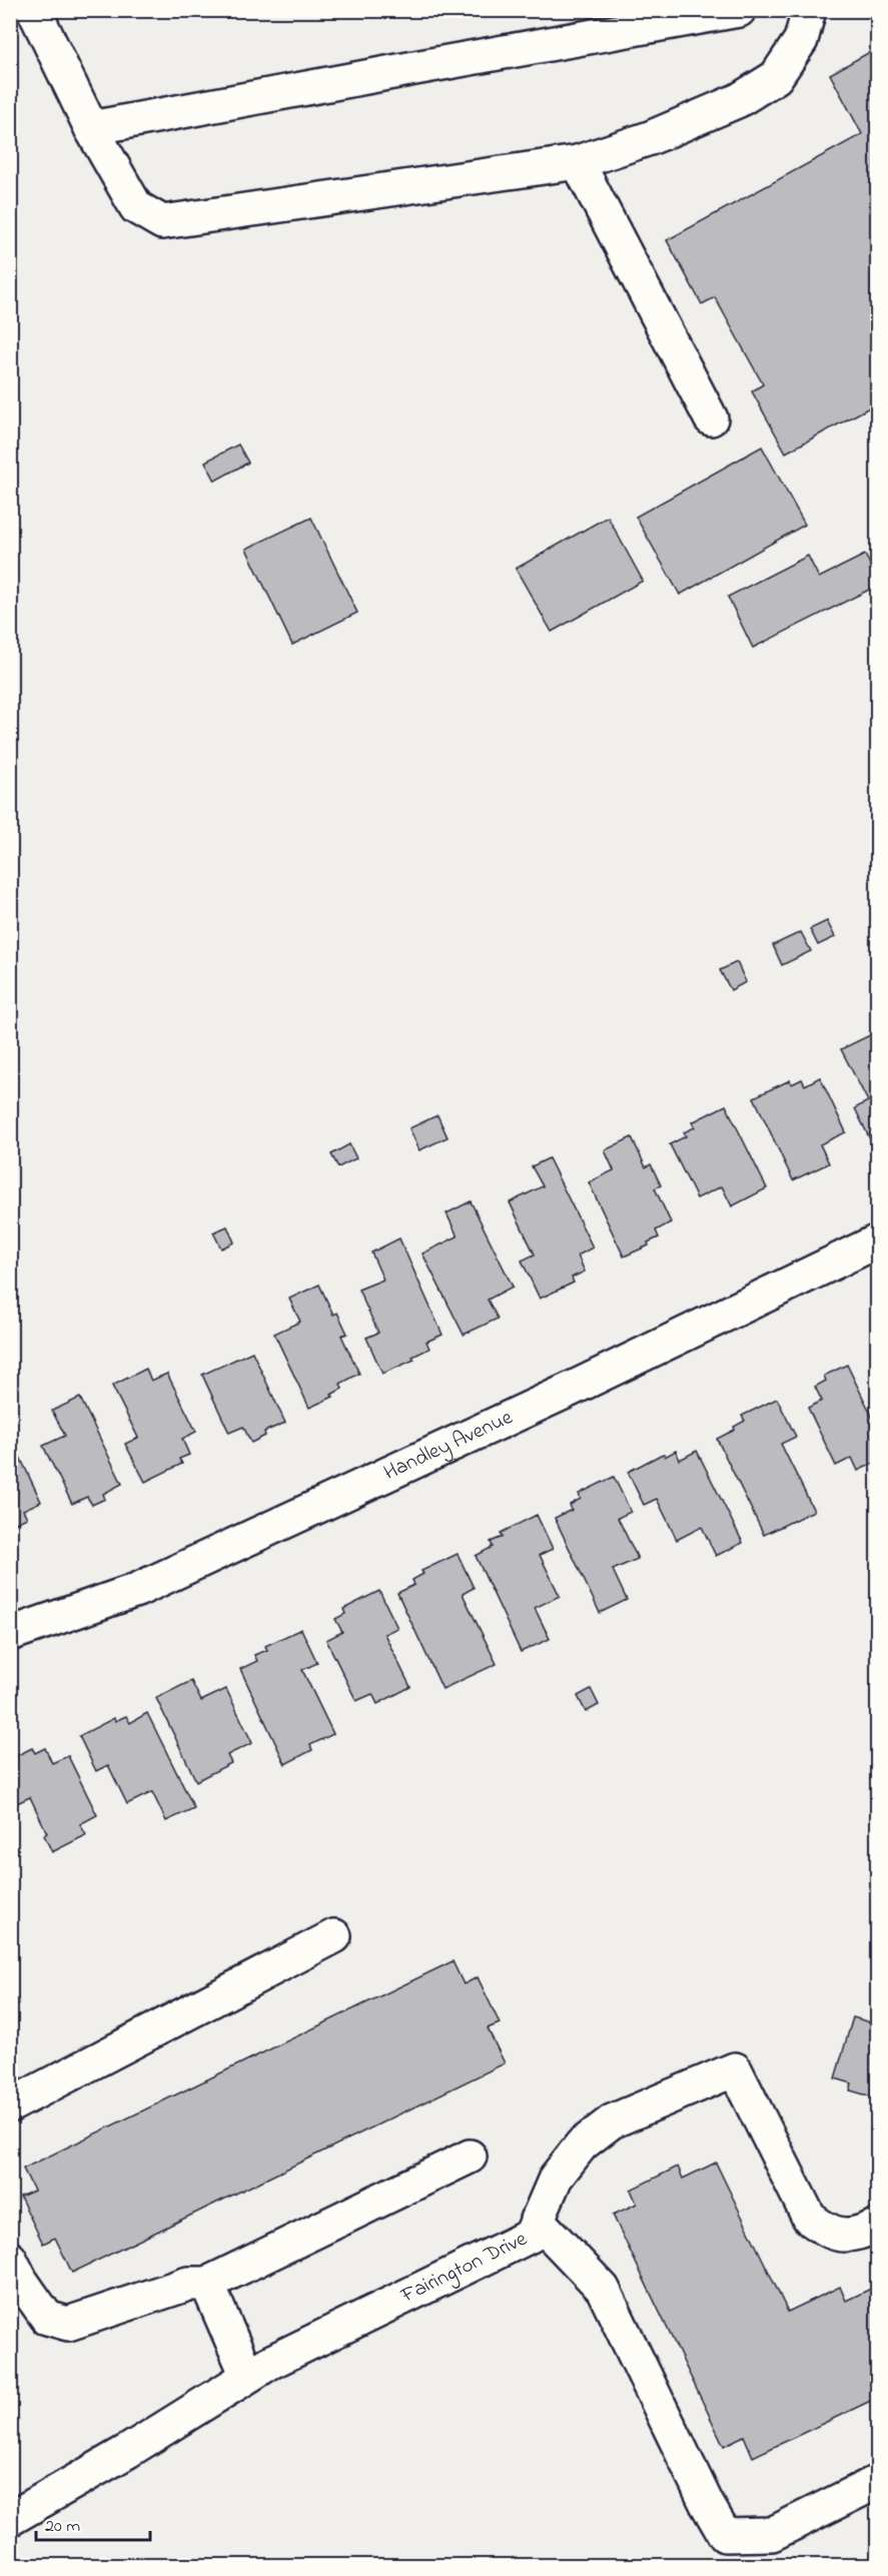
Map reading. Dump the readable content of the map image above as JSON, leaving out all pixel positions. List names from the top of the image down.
{
  "streets": {
    "street": ["Handley Avenue", "Fairington Drive"]
  },
  "scale_bar": "20 m"
}
